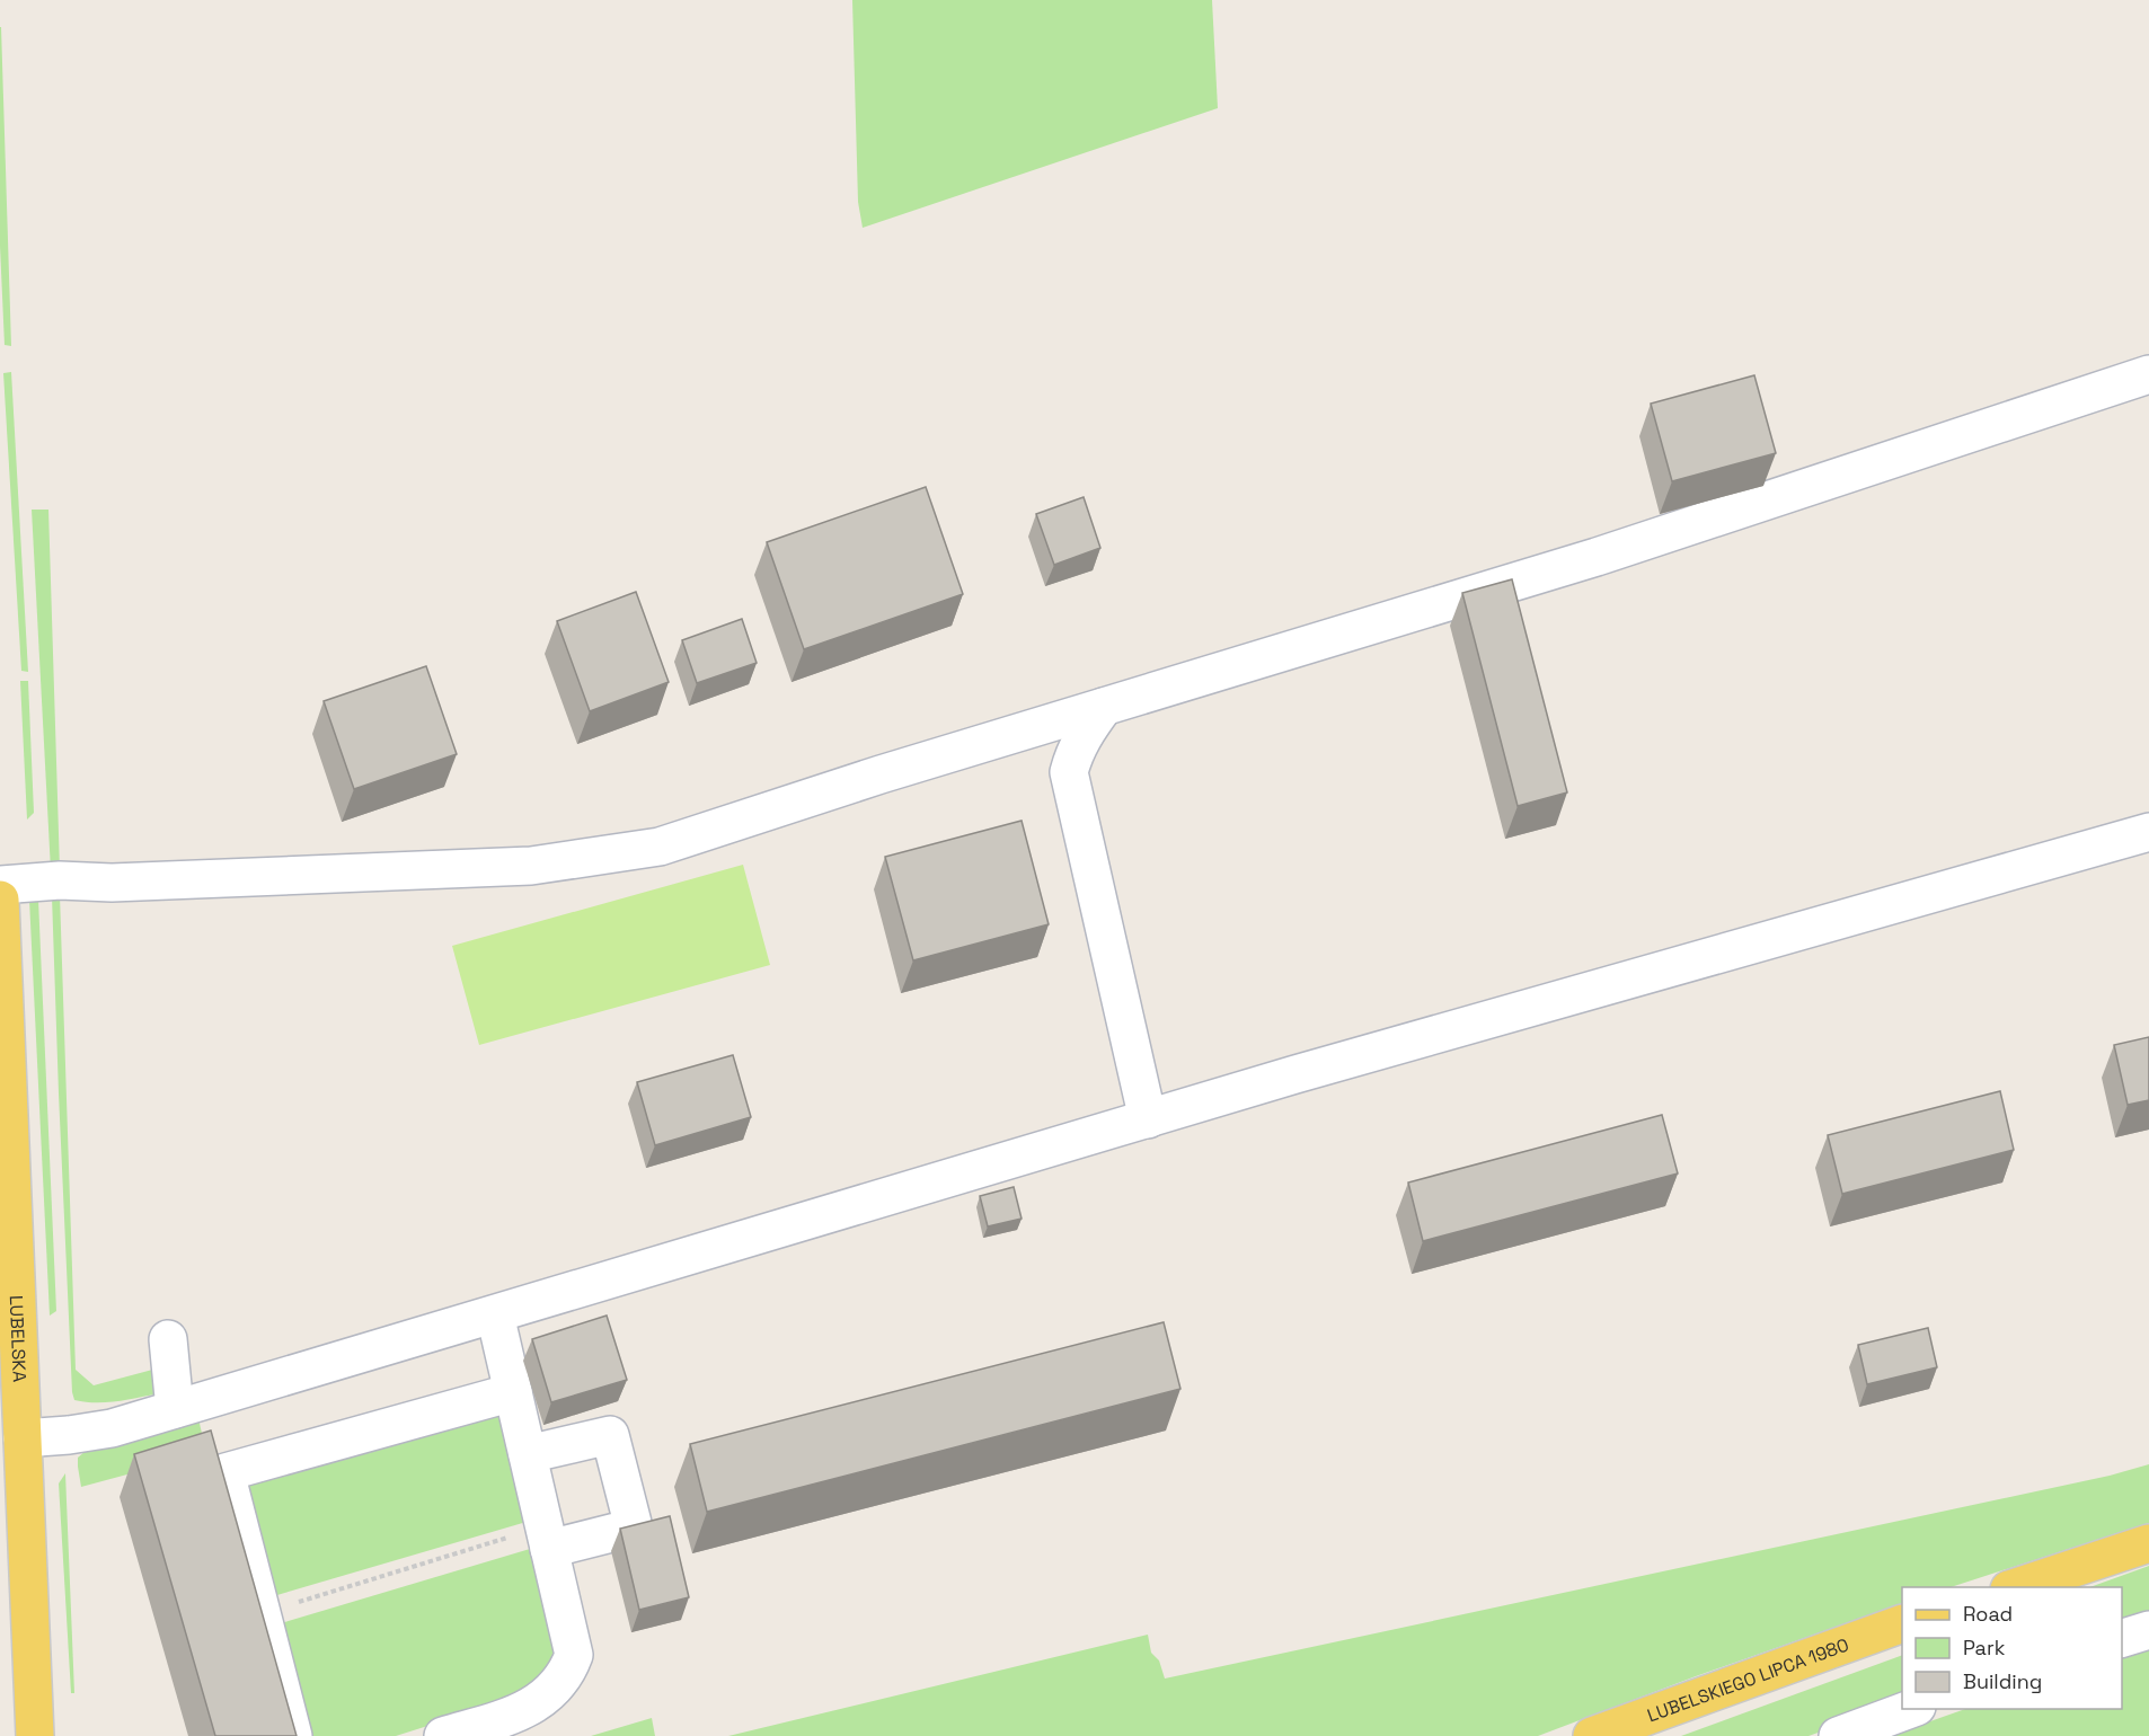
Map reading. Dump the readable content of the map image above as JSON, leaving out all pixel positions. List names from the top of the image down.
{
  "streets": {
    "main road": ["LUBELSKA", "LUBELSKIEGO LIPCA 1980"]
  },
  "legend": ["Road", "Park", "Building"]
}
